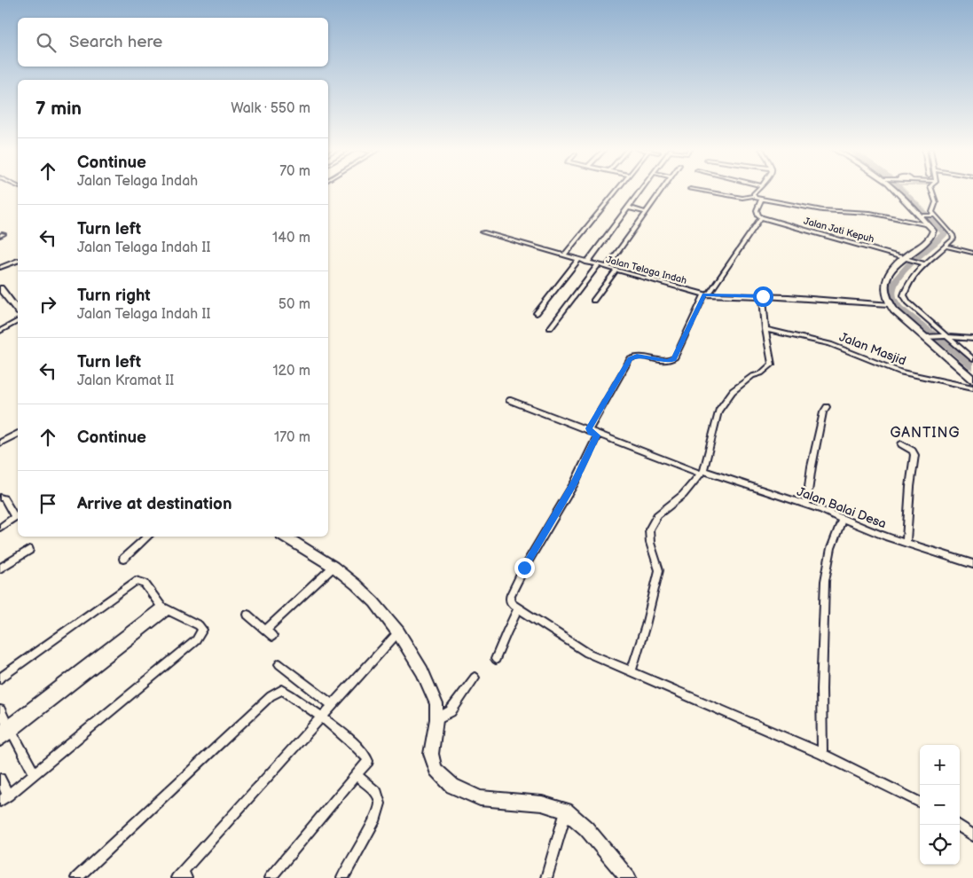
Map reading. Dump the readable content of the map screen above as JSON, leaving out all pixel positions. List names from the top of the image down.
{
  "streets": {
    "street": [
      "Jalan Jati Kepuh",
      "Jalan Telaga Indah",
      "Jalan Masjid",
      "Jalan Balai Desa"
    ]
  },
  "districts": ["GANTING"],
  "page": {
    "search": "Search here",
    "heading": ["7 min", "Walk · 550 m"],
    "list": [
      ["Continue", "Jalan Telaga Indah", "70 m"],
      ["Turn left", "Jalan Telaga Indah II", "140 m"],
      ["Turn right", "Jalan Telaga Indah II", "50 m"],
      ["Turn left", "Jalan Kramat II", "120 m"],
      ["Continue", "170 m"],
      "Arrive at destination"
    ],
    "map_buttons": ["+", "−"]
  }
}
